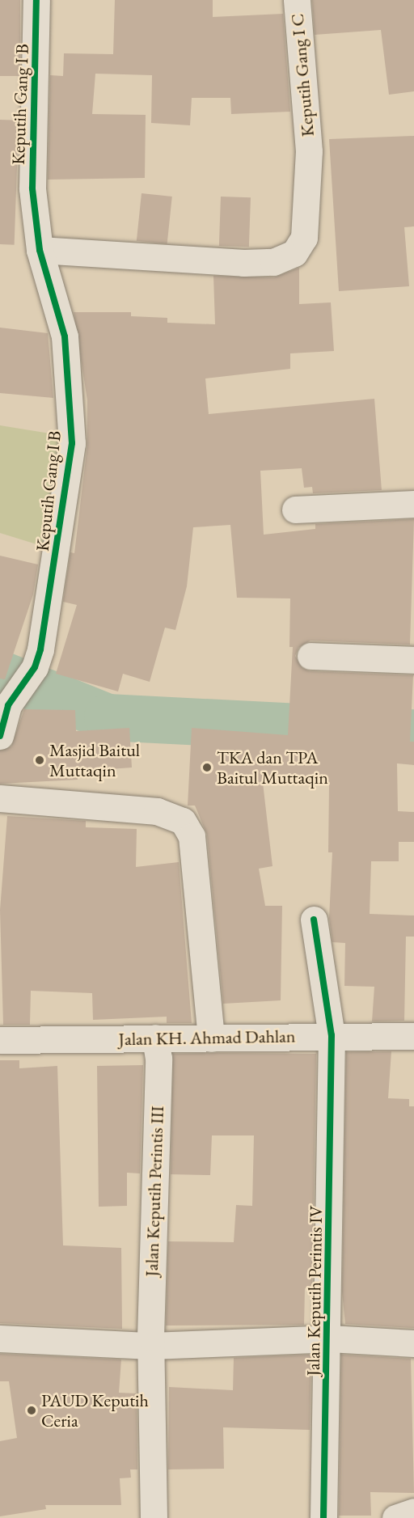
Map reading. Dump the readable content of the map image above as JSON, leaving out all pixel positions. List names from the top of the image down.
{
  "streets": {
    "street": [
      "Keputih Gang I C",
      "Keputih Gang I B",
      "Jalan KH. Ahmad Dahlan",
      "Jalan Keputih Perintis III",
      "Jalan Keputih Perintis IV"
    ]
  },
  "crossings": [
    ["Keputih Gang I C", "Keputih Gang I B"],
    ["Jalan KH. Ahmad Dahlan", "Jalan Keputih Perintis III"],
    ["Jalan KH. Ahmad Dahlan", "Jalan Keputih Perintis IV"],
    ["Jalan Keputih Perintis III", "Jalan Keputih Perintis IV"]
  ],
  "places": ["Masjid Baitul Muttaqin", "TKA dan TPA Baitul Muttaqin", "PAUD Keputih Ceria"]
}
